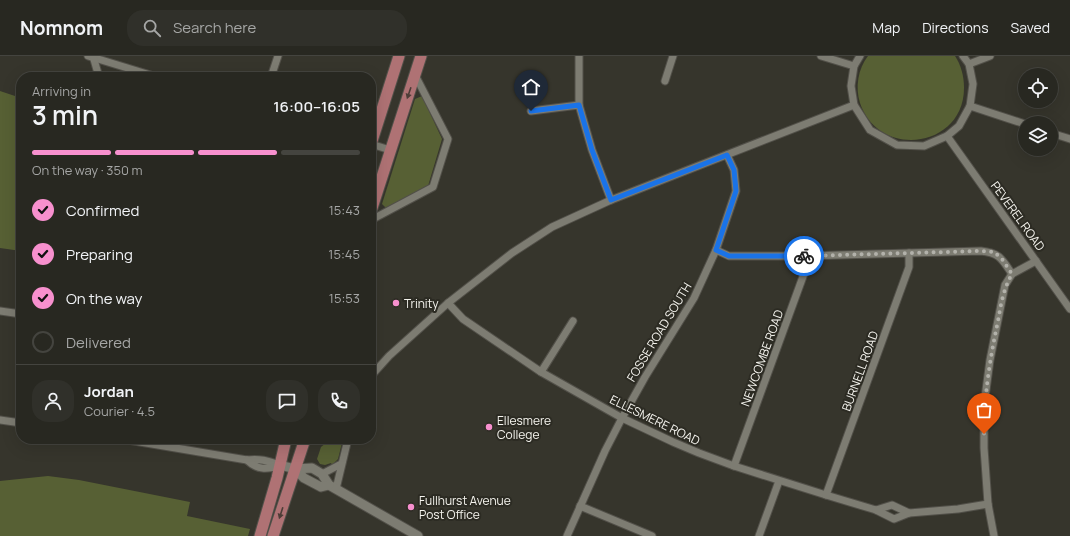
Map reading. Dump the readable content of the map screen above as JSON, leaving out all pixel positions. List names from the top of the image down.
{
  "streets": {
    "street": [
      "PEVEREL ROAD",
      "FOSSE ROAD SOUTH",
      "NEWCOMBE ROAD",
      "BURNELL ROAD",
      "ELLESMERE ROAD"
    ]
  },
  "crossings": [
    ["FOSSE ROAD SOUTH", "ELLESMERE ROAD"],
    ["NEWCOMBE ROAD", "ELLESMERE ROAD"],
    ["BURNELL ROAD", "ELLESMERE ROAD"]
  ],
  "places": ["Trinity", "Ellesmere College", "Fullhurst Avenue Post Office"],
  "page": {
    "header": "Nomnom",
    "search": "Search here",
    "nav": ["Map", "Directions", "Saved"],
    "heading": ["3 min", "Arriving in", "16:00–16:05"],
    "panel": ["Jordan", "Courier · 4.5"],
    "bar": "On the way · 350 m",
    "list": [
      ["Confirmed", "15:43"],
      ["Preparing", "15:45"],
      ["On the way", "15:53"],
      "Delivered"
    ]
  }
}
